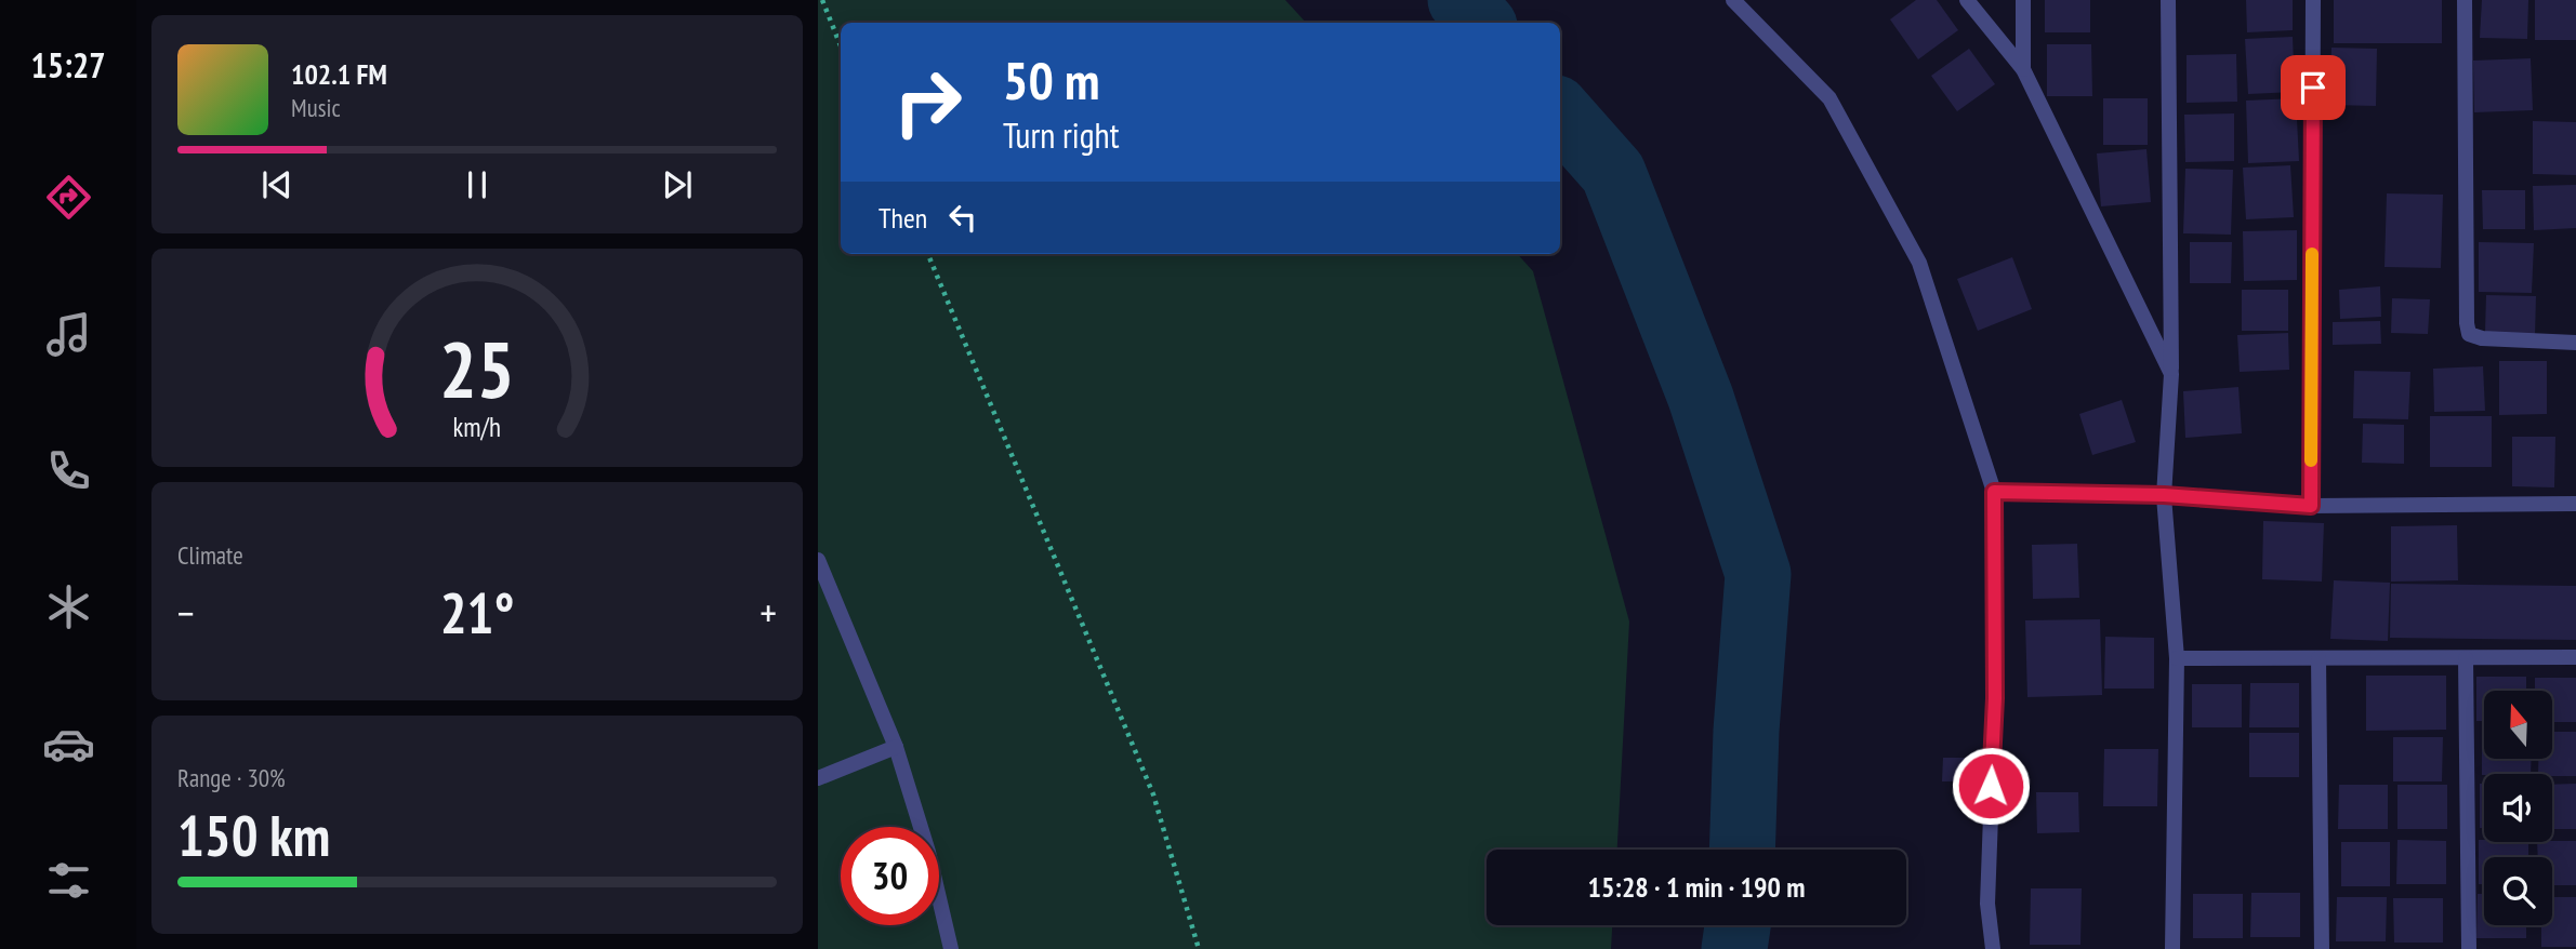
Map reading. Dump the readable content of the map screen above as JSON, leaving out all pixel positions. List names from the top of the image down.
{
  "north": "top",
  "page": {
    "tabs": "15:27",
    "turn": ["50 m", "Turn right"],
    "song": ["102.1 FM", "Music"],
    "then": "Then",
    "tile": [
      "Climate",
      ["Range · 30%", "150 km"]
    ],
    "heat": ["−", "21°", "+"],
    "limit": "30",
    "trip": "15:28 · 1 min · 190 m",
    "gauge": ["25", "km/h"]
  }
}
